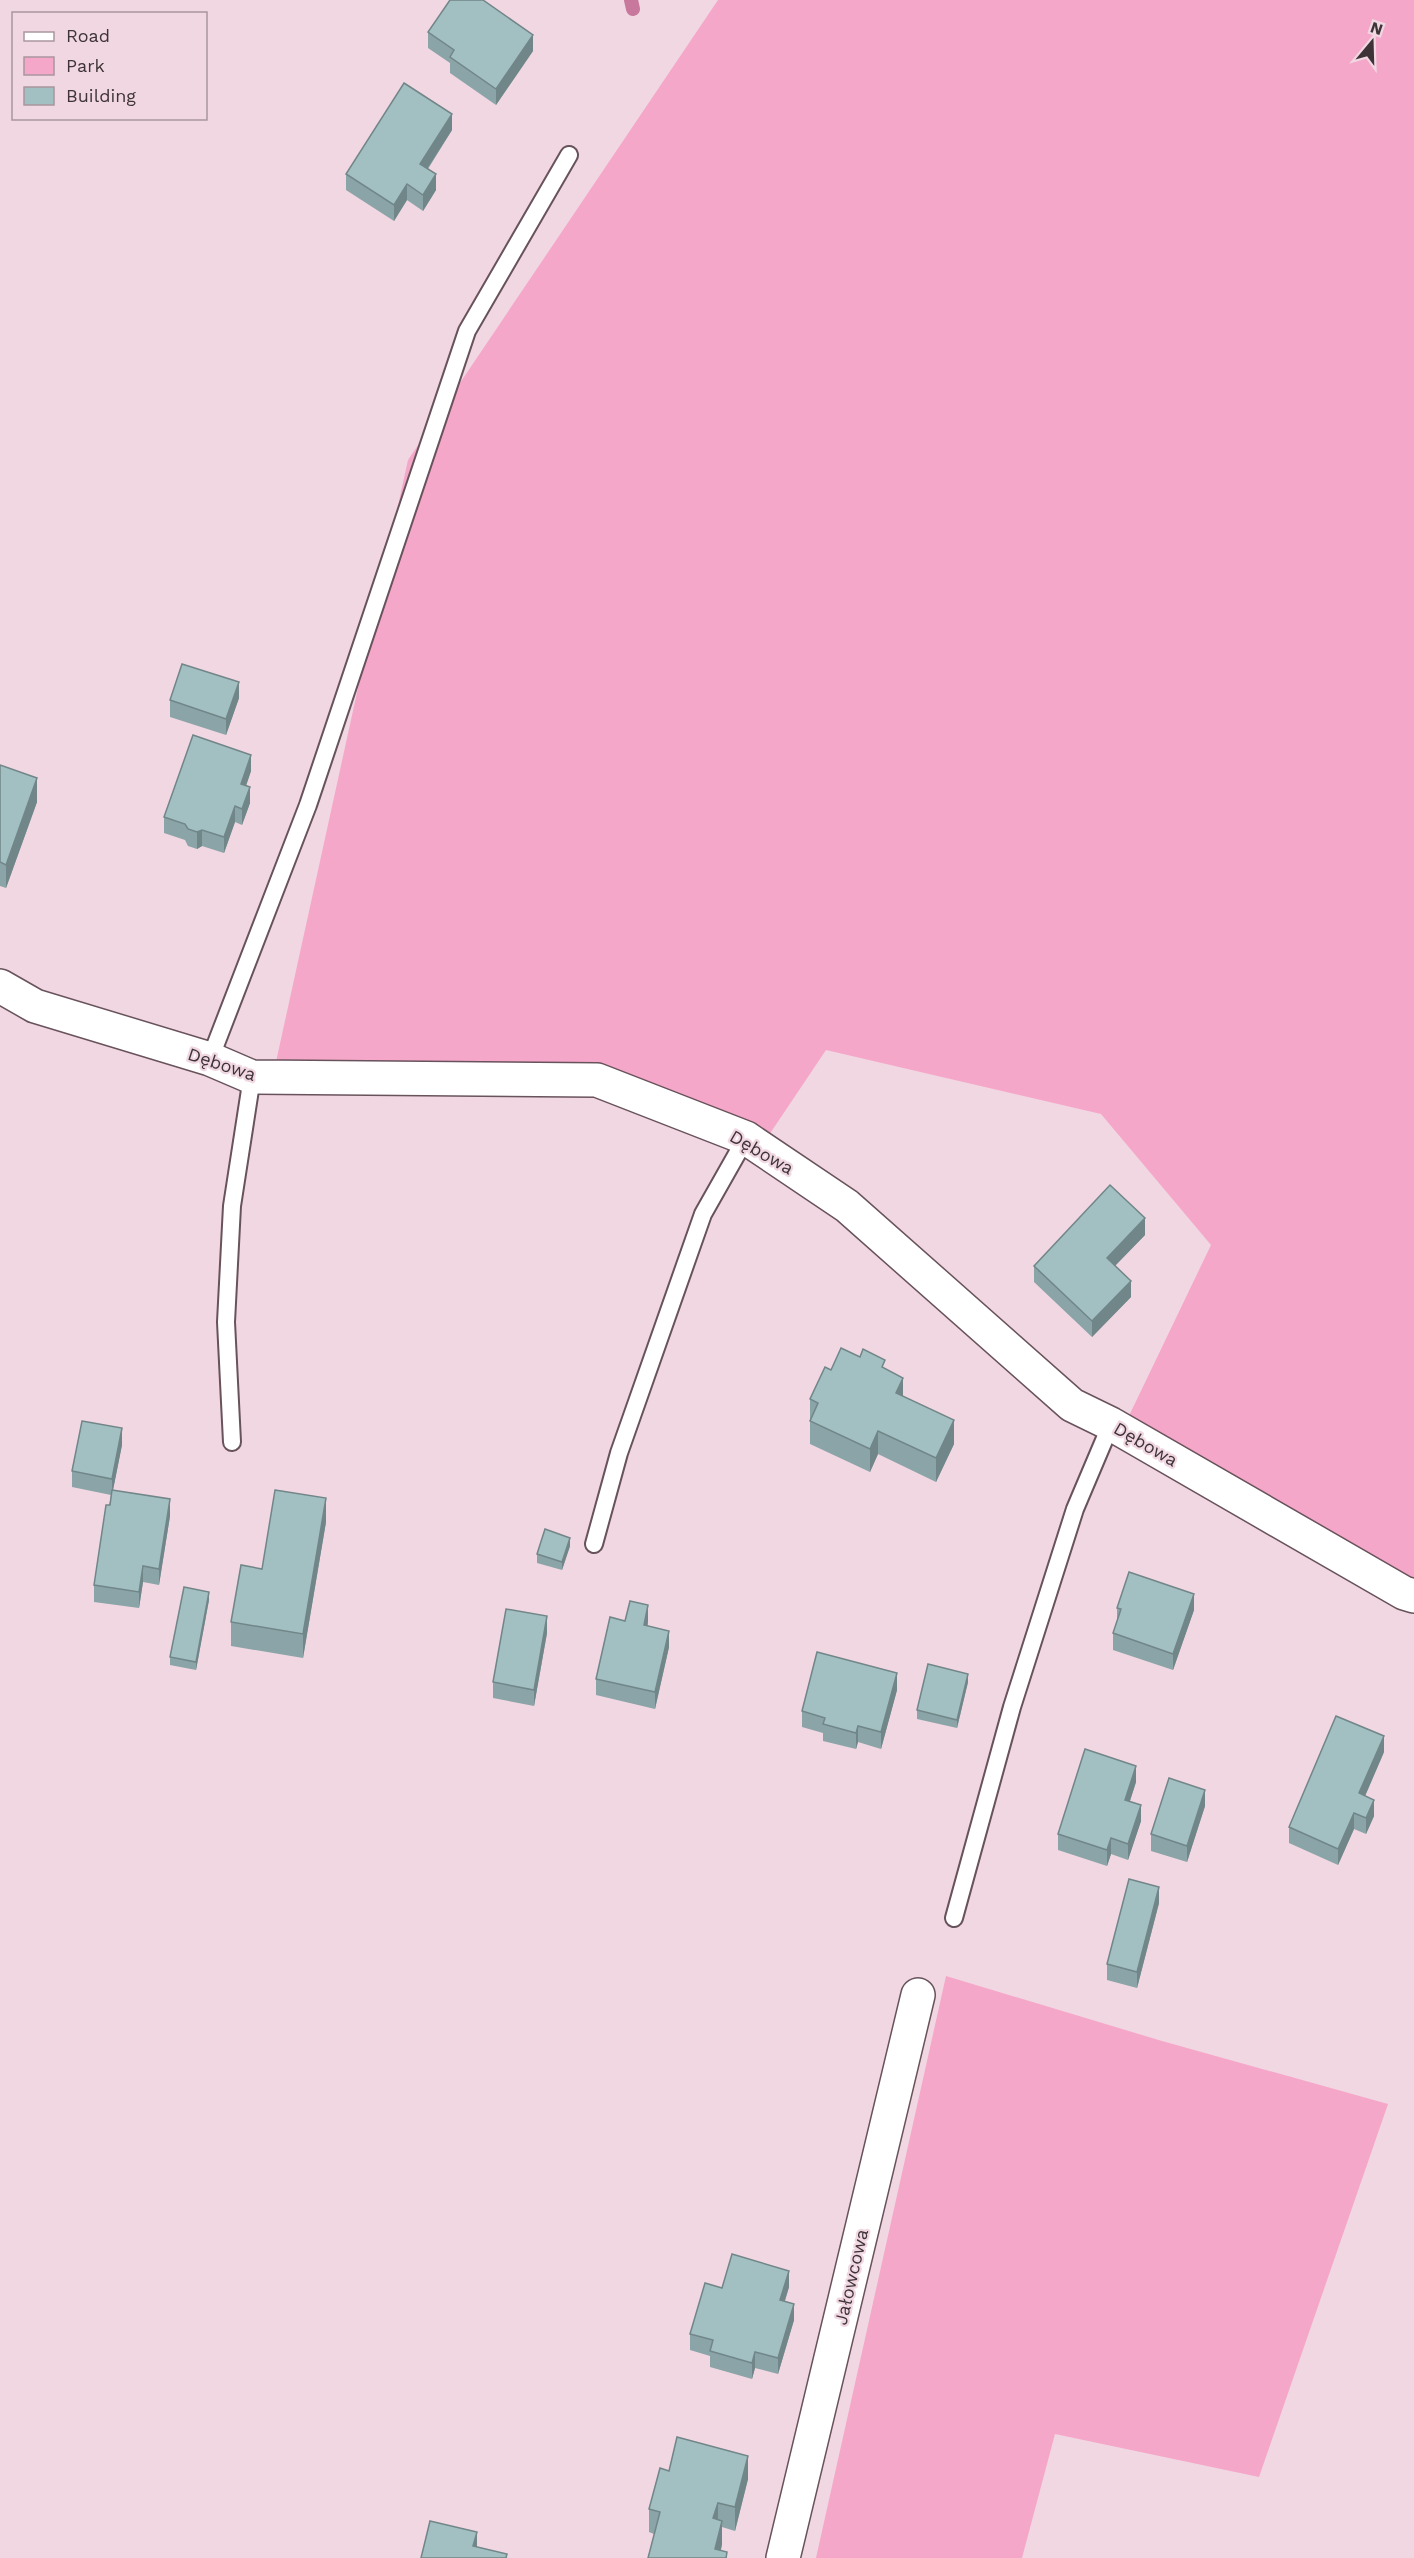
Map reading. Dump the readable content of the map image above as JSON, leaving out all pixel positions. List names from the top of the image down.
{
  "streets": {
    "street": ["Dębowa", "Jałowcowa"]
  },
  "legend": ["Road", "Park", "Building"],
  "north": "top"
}
